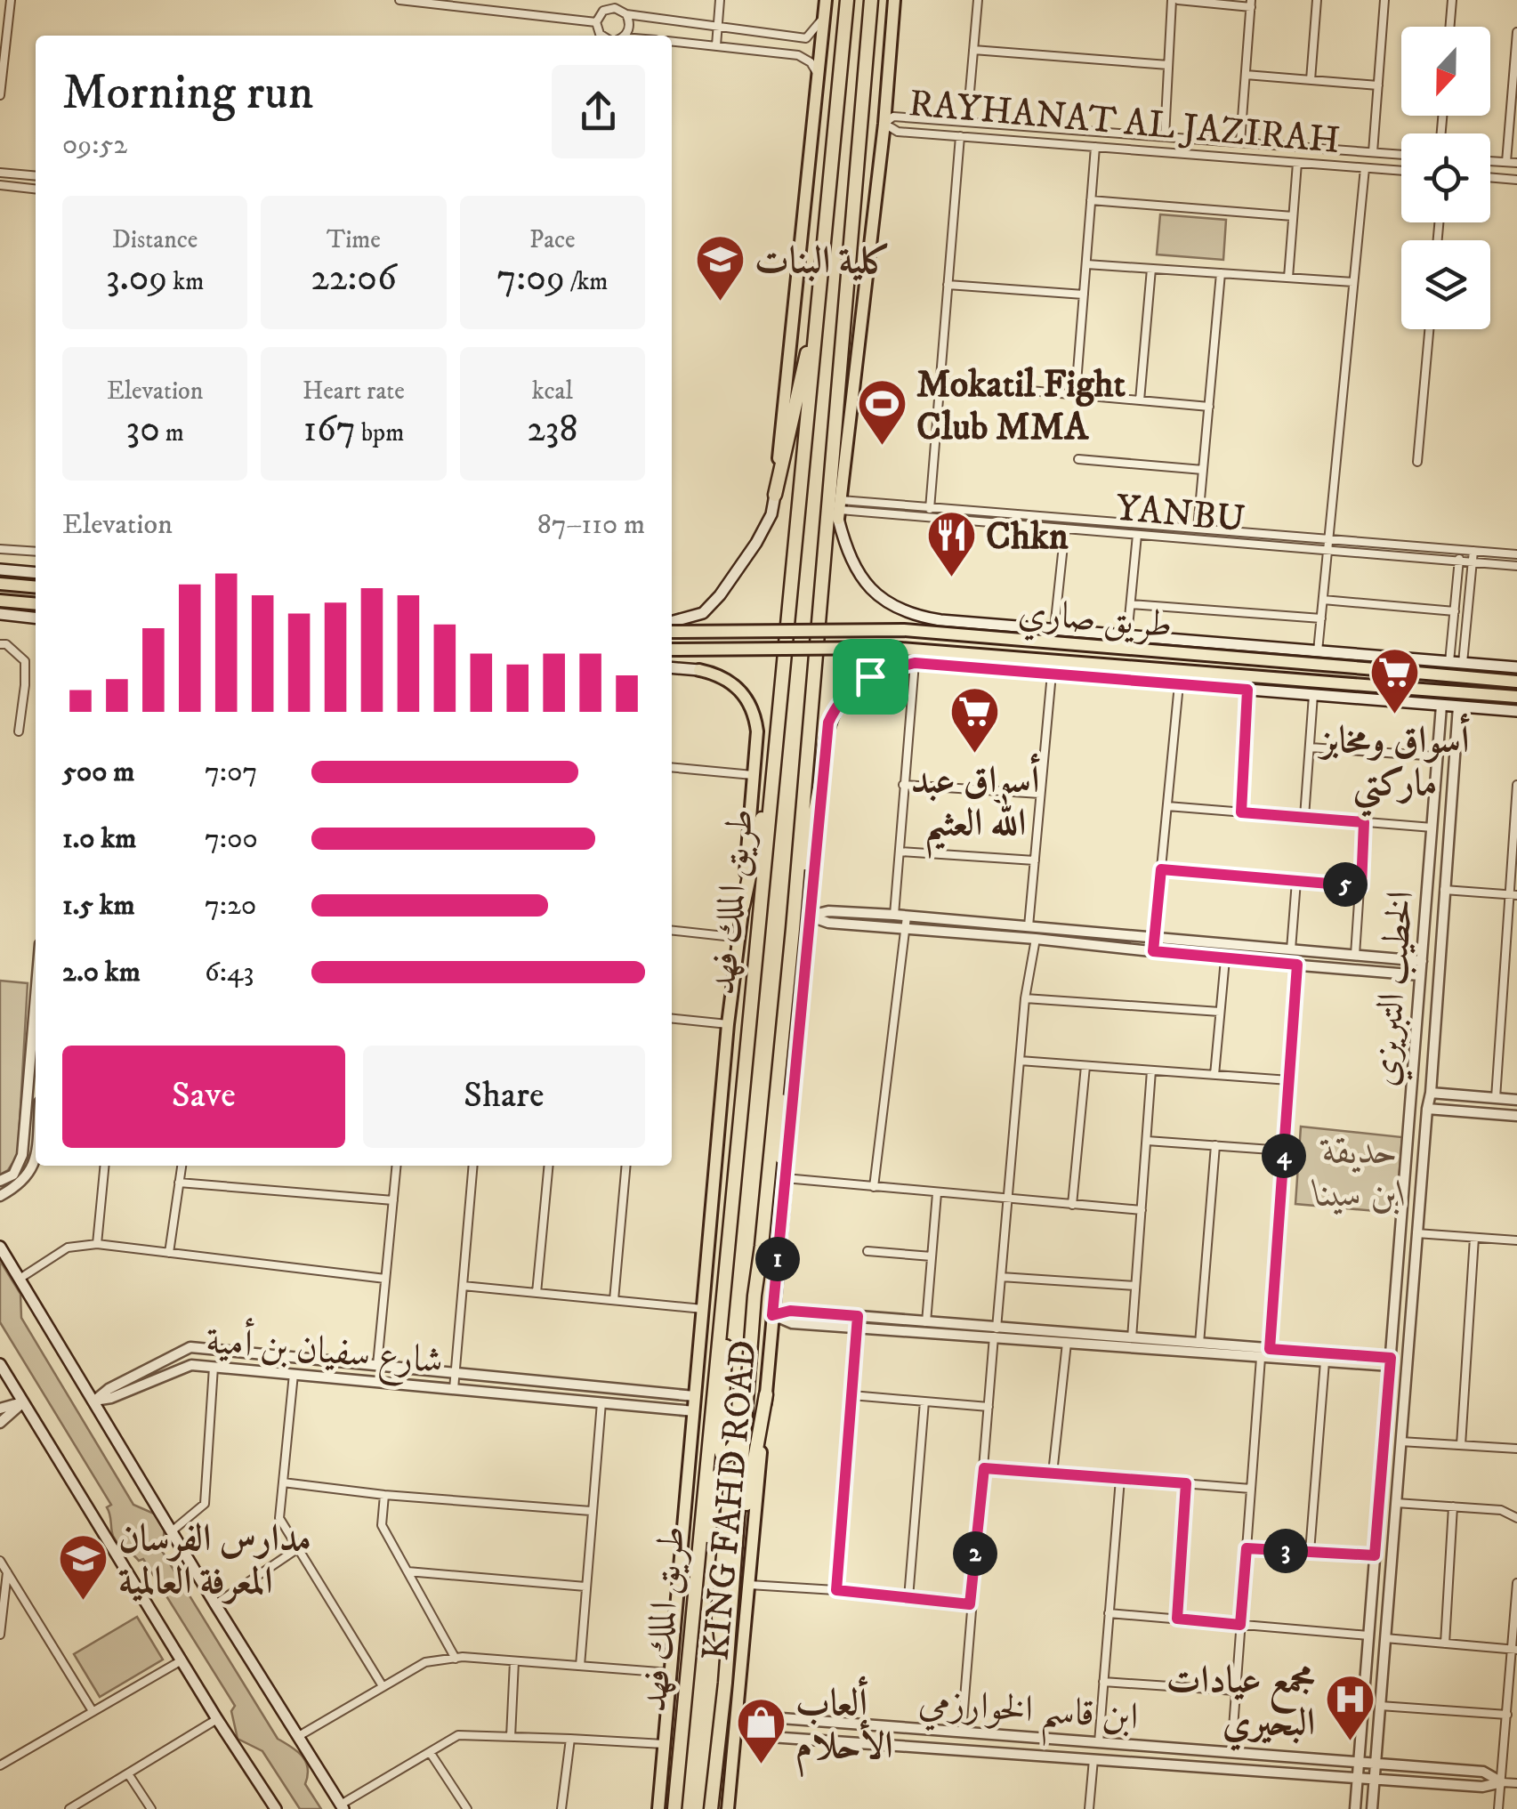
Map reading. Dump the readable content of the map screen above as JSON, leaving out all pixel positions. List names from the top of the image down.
{
  "streets": {
    "highway": ["طريق الملك فهد"],
    "main road": ["طريق صاري", "KING FAHD ROAD"],
    "street": [
      "RAYHANAT AL JAZIRAH",
      "YANBU",
      "الخطيب التبريزي",
      "شارع سفيان بن أمية",
      "ابن قاسم الخوارزمي"
    ]
  },
  "crossings": [
    ["طريق الملك فهد", "شارع سفيان بن أمية"],
    ["طريق الملك فهد", "KING FAHD ROAD"],
    ["الخطيب التبريزي", "ابن قاسم الخوارزمي"],
    ["KING FAHD ROAD", "ابن قاسم الخوارزمي"]
  ],
  "parks": ["حديقة ابن سينا"],
  "places": {
    "school or university": ["كلية البنات", "مدارس الفرسان المعرفة العالمية"],
    "sports": ["Mokatil Fight Club MMA"],
    "restaurant": ["Chkn"],
    "supermarket": ["أسواق ومخابز ماركتي", "أسواق عبد الله العثيم"],
    "hospital": ["مجمع عيادات البحيري"],
    "shop": ["ألعاب الأحلام"]
  },
  "north": "bottom",
  "page": {
    "heading": ["Morning run", "09:52"],
    "stats": [
      ["Distance", "3.09 km"],
      ["Time", "22:06"],
      ["Pace", "7:09 /km"],
      ["Elevation", "30 m"],
      ["Heart rate", "167 bpm"],
      ["kcal", "238"]
    ],
    "chart": ["Elevation", "87–110 m"],
    "list": [
      {
        "name": "500 m",
        "note": "7:07"
      },
      {
        "name": "1.0 km",
        "note": "7:00"
      },
      {
        "name": "1.5 km",
        "note": "7:20"
      },
      {
        "name": "2.0 km",
        "note": "6:43"
      }
    ],
    "pins": [
      "5",
      "4",
      "1",
      "3",
      "2"
    ],
    "buttons": ["Save", "Share"]
  }
}
